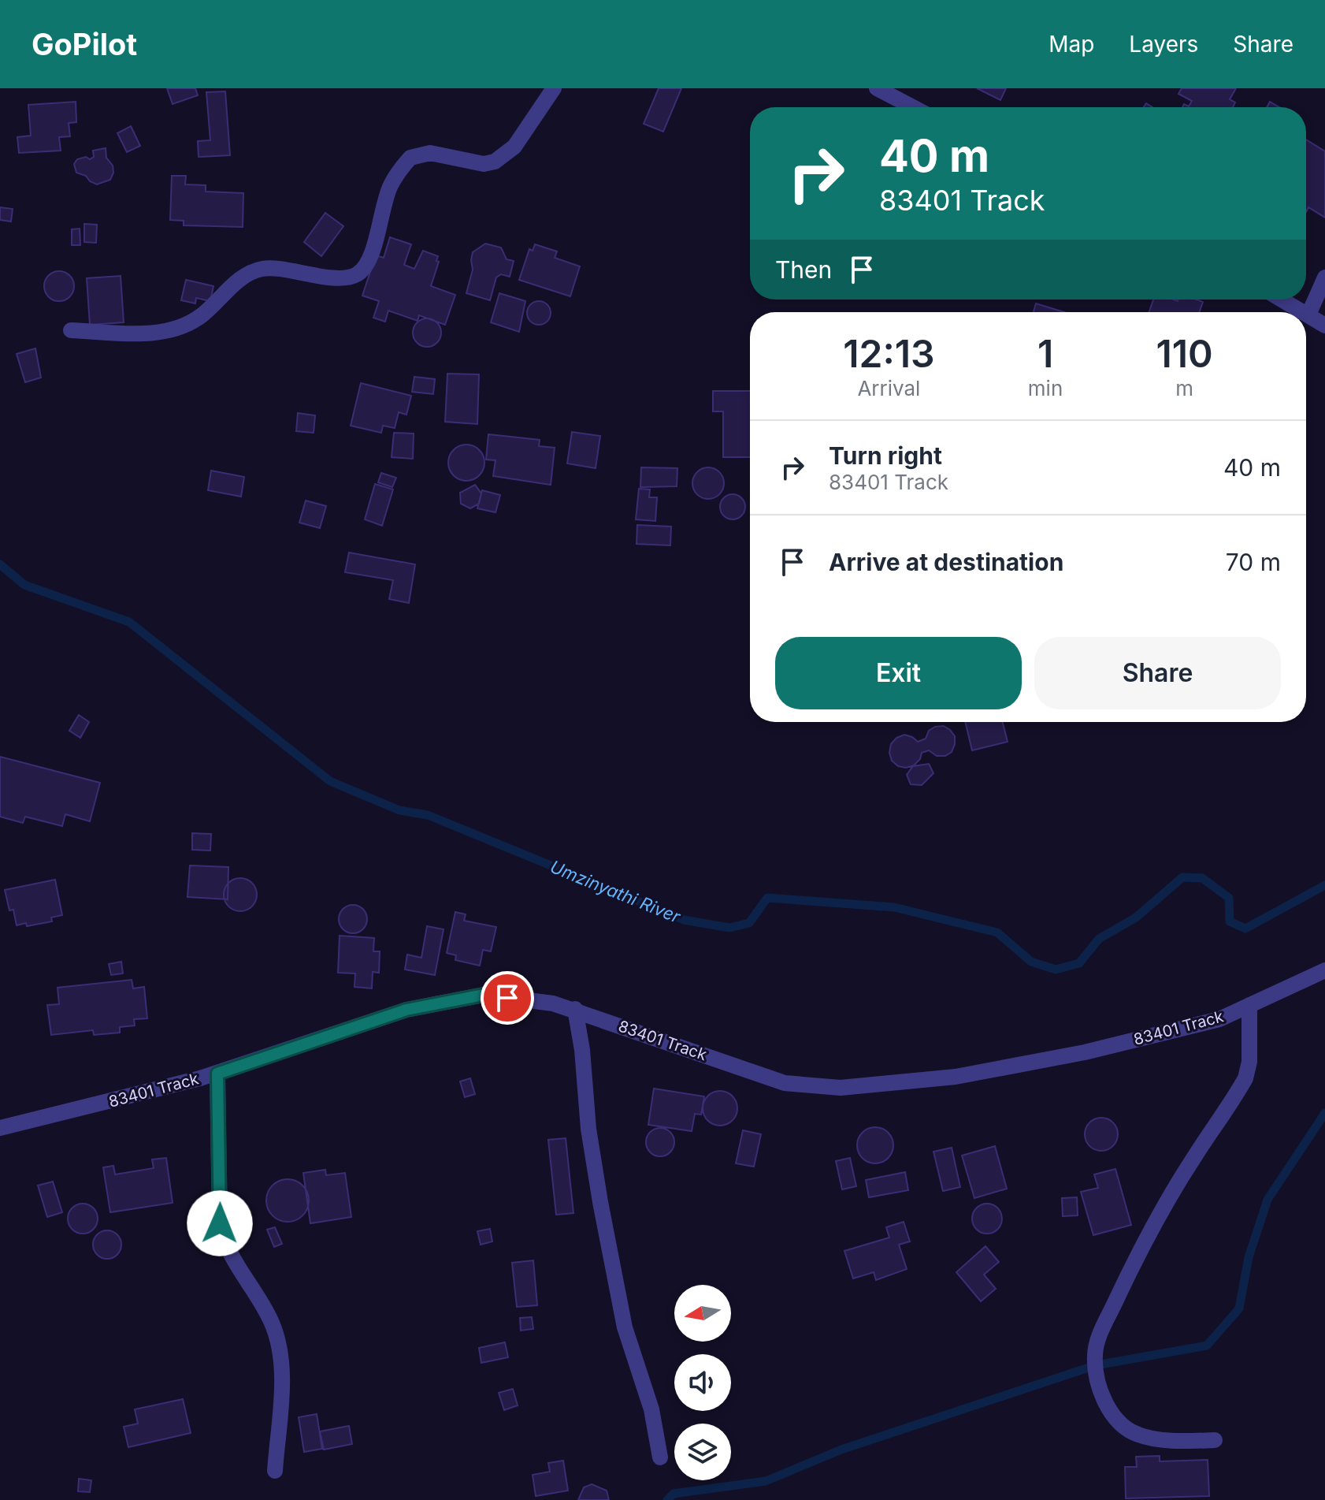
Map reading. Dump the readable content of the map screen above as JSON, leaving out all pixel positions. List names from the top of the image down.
{
  "streets": {
    "street": ["83401 Track"]
  },
  "water": ["Umzinyathi River"],
  "north": "left",
  "page": {
    "header": "GoPilot",
    "nav": ["Map", "Layers", "Share"],
    "turn": ["40 m", "83401 Track"],
    "then": "Then",
    "eta": [
      "12:13",
      "Arrival",
      "1",
      "min",
      "110",
      "m"
    ],
    "list": [
      {
        "name": "Turn right",
        "note": "83401 Track",
        "value": "40 m"
      },
      {
        "name": "Arrive at destination",
        "value": "70 m"
      }
    ],
    "buttons": ["Exit", "Share"]
  }
}
